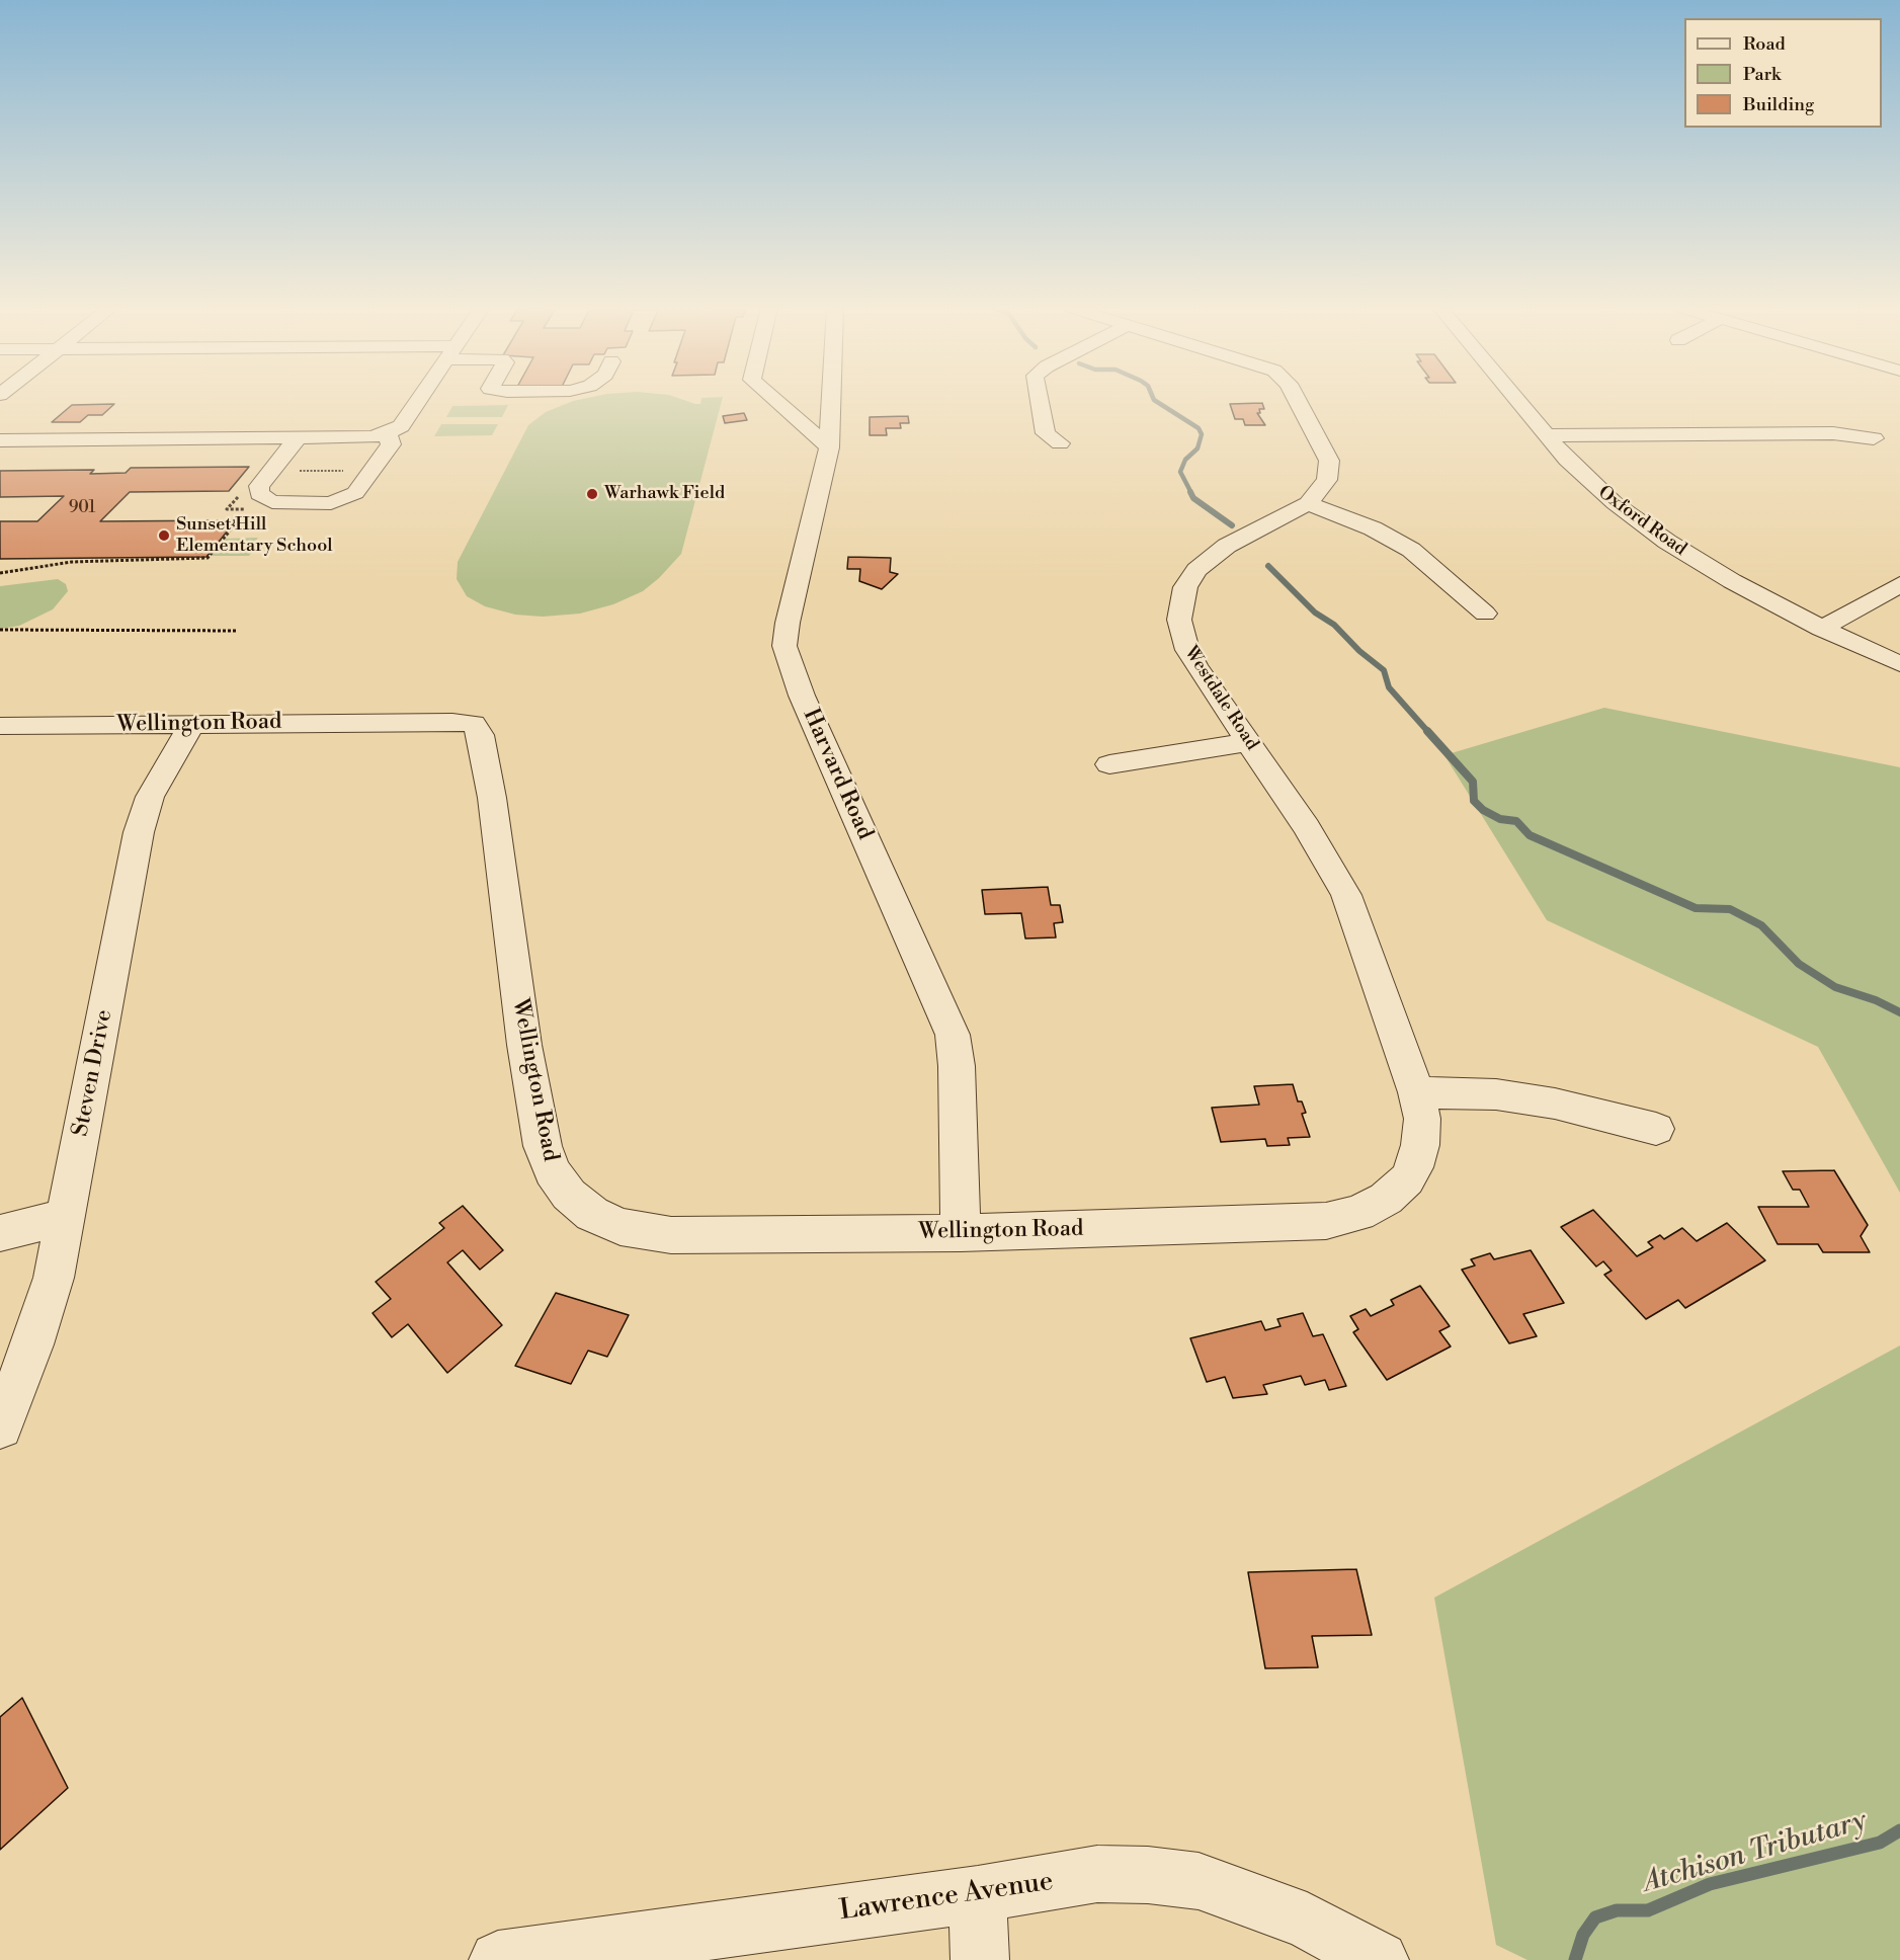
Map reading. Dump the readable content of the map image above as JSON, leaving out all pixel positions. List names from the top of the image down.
{
  "streets": {
    "street": [
      "Oxford Road",
      "Westdale Road",
      "Wellington Road",
      "Harvard Road",
      "Steven Drive",
      "Lawrence Avenue"
    ]
  },
  "crossings": [
    ["Westdale Road", "Wellington Road"],
    ["Wellington Road", "Harvard Road"],
    ["Wellington Road", "Steven Drive"]
  ],
  "water": ["Atchison Tributary"],
  "places": ["Warhawk Field", "Sunset Hill Elementary School"],
  "house_numbers": ["901"],
  "legend": ["Road", "Park", "Building"]
}
